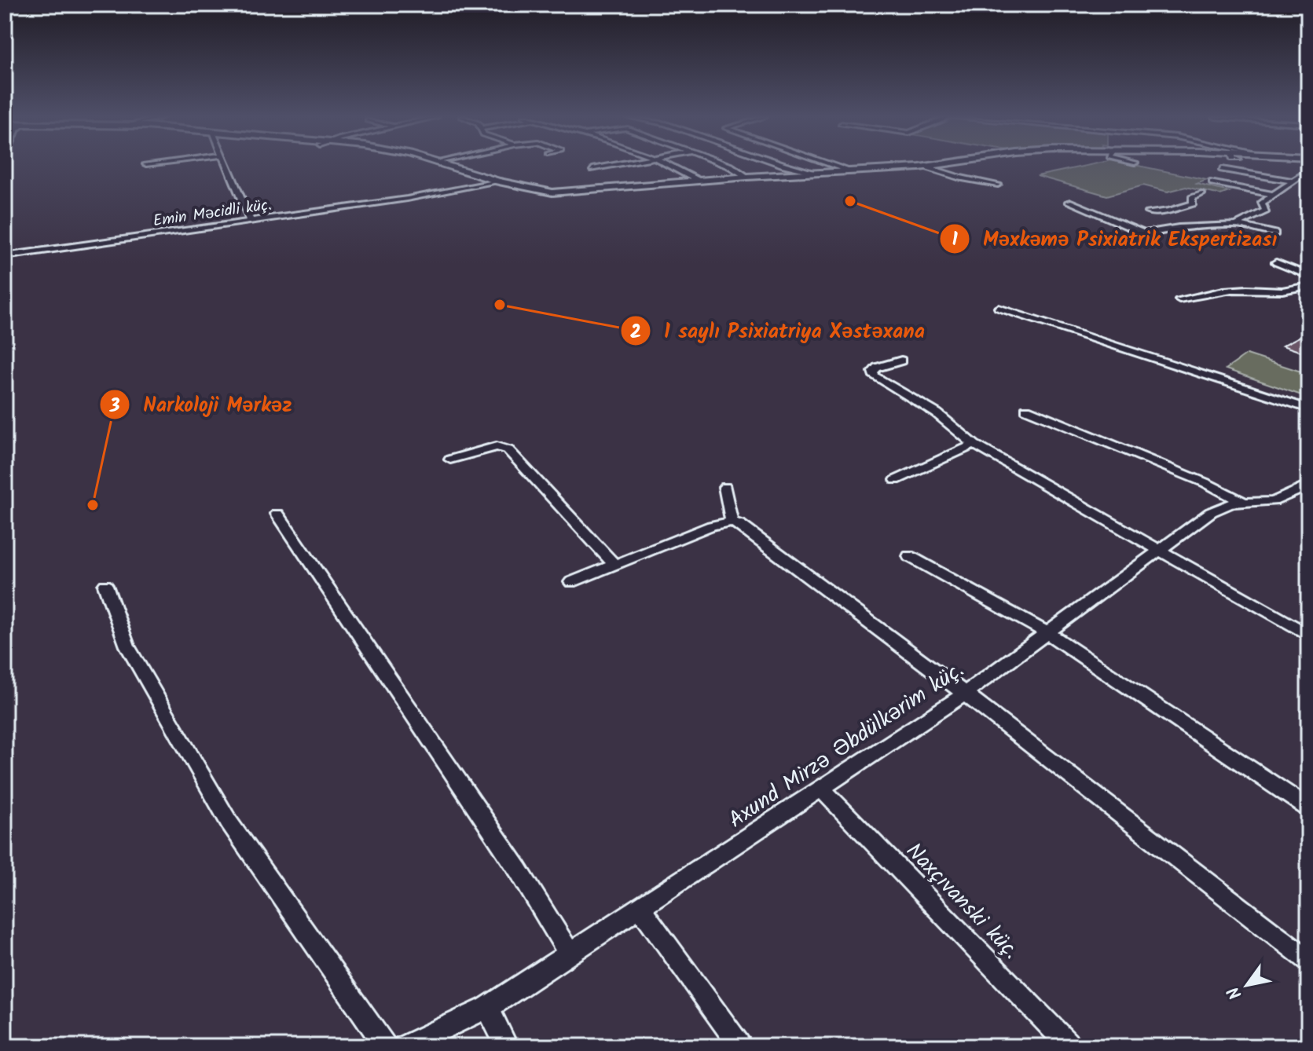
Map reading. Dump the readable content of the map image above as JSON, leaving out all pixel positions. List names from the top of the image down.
{
  "streets": {
    "street": ["Emin Məcidli küç.", "Axund Mirzə Əbdülkərim küç.", "Naxçıvanski küç."]
  },
  "crossings": [
    ["Axund Mirzə Əbdülkərim küç.", "Naxçıvanski küç."]
  ],
  "places": ["Məxkəmə Psixiatrik Ekspertizası", "1 saylı Psixiatriya Xəstəxana", "Narkoloji Mərkəz"],
  "north": "bottom left"
}
